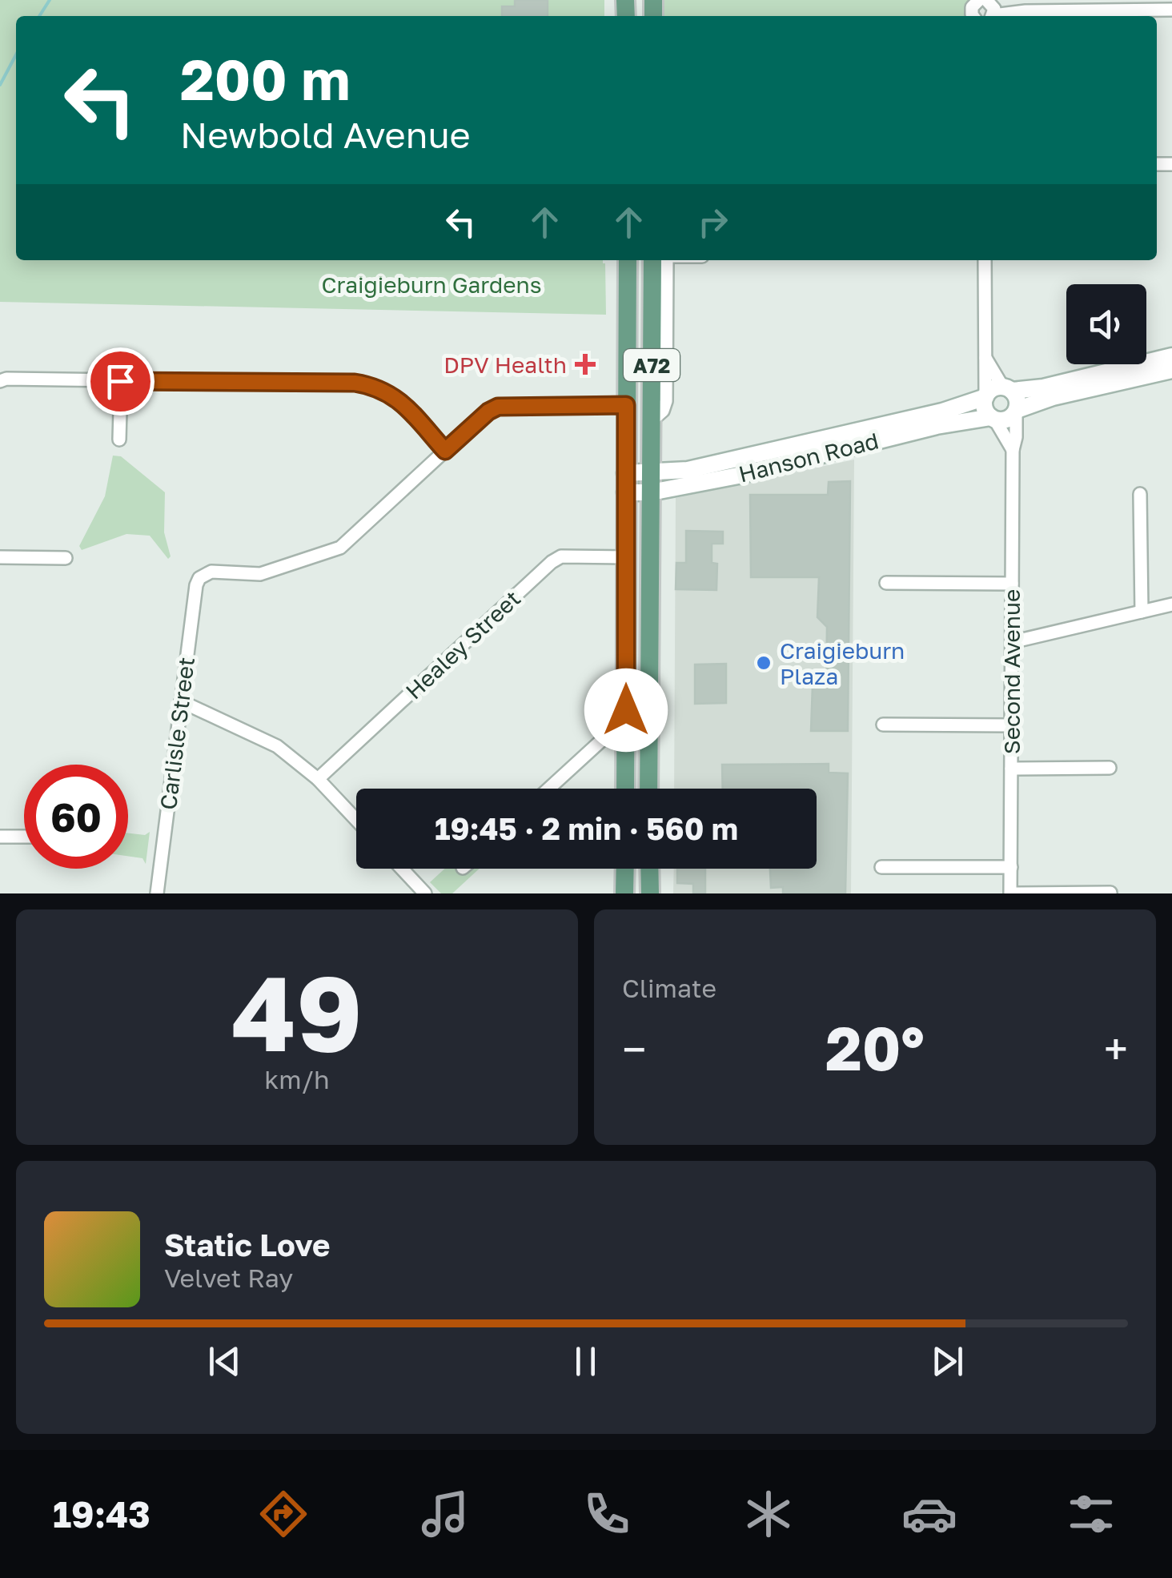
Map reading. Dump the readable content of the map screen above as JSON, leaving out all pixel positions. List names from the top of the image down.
{
  "streets": {
    "main road": ["A72"],
    "street": [
      "Hanson Road",
      "Healey Street",
      "Second Avenue",
      "Carlisle Street"
    ]
  },
  "crossings": [
    ["A72", "Hanson Road"],
    ["A72", "Healey Street"],
    ["Hanson Road", "Second Avenue"]
  ],
  "parks": ["Craigieburn Gardens"],
  "places": {
    "health": ["DPV Health"],
    "other": ["Craigieburn Plaza"]
  },
  "page": {
    "turn": ["200 m", "Newbold Avenue"],
    "limit": "60",
    "trip": "19:45 · 2 min · 560 m",
    "tile": [
      ["49", "km/h"],
      "Climate"
    ],
    "heat": ["−", "20°", "+"],
    "song": ["Static Love", "Velvet Ray"],
    "tabs": "19:43"
  }
}
